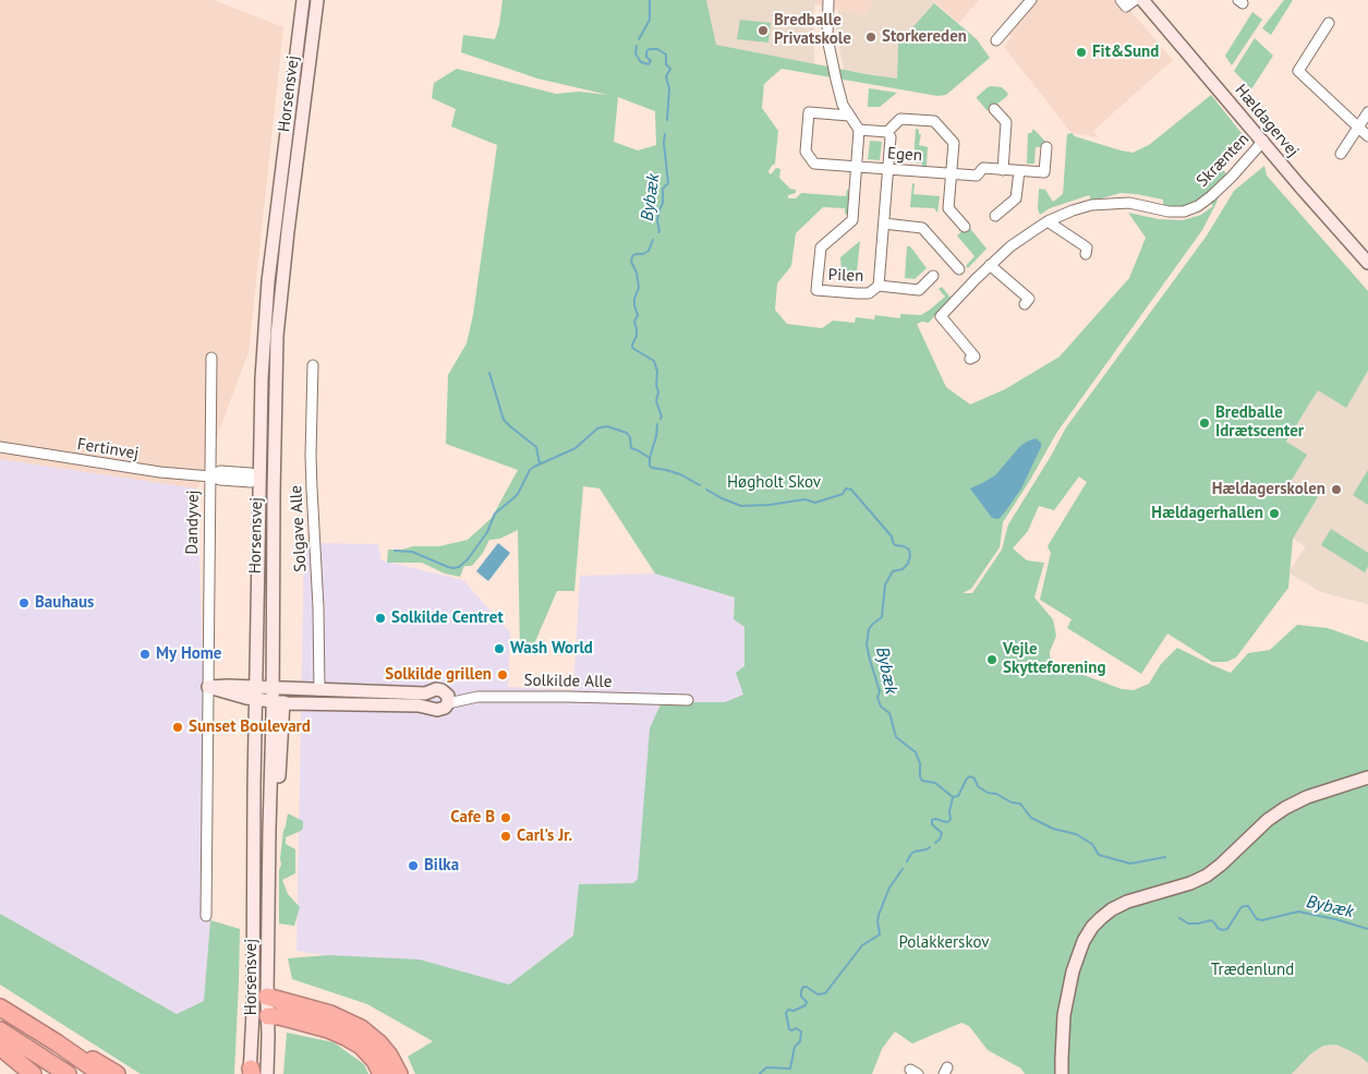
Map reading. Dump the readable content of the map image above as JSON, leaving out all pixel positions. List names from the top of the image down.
{
  "streets": {
    "main road": ["Horsensvej", "Hældagervej", "Solkilde Alle"],
    "street": [
      "Egen",
      "Skrænten",
      "Pilen",
      "Fertinvej",
      "Dandyvej",
      "Solgave Alle"
    ]
  },
  "crossings": [
    ["Horsensvej", "Fertinvej"],
    ["Horsensvej", "Solkilde Alle"],
    ["Hældagervej", "Skrænten"],
    ["Egen", "Pilen"],
    ["Fertinvej", "Dandyvej"],
    ["Solgave Alle", "Solkilde Alle"]
  ],
  "water": ["Bybæk"],
  "parks": ["Høgholt Skov", "Polakkerskov", "Trædenlund"],
  "places": [
    "Bredballe Privatskole",
    "Storkereden",
    "Fit&Sund",
    "Bredballe Idrætscenter",
    "Hældagerskolen",
    "Hældagerhallen",
    "Bauhaus",
    "Solkilde Centret",
    "Wash World",
    "My Home",
    "Vejle Skytteforening",
    "Solkilde grillen",
    "Sunset Boulevard",
    "Cafe B",
    "Carl's Jr.",
    "Bilka"
  ]
}
